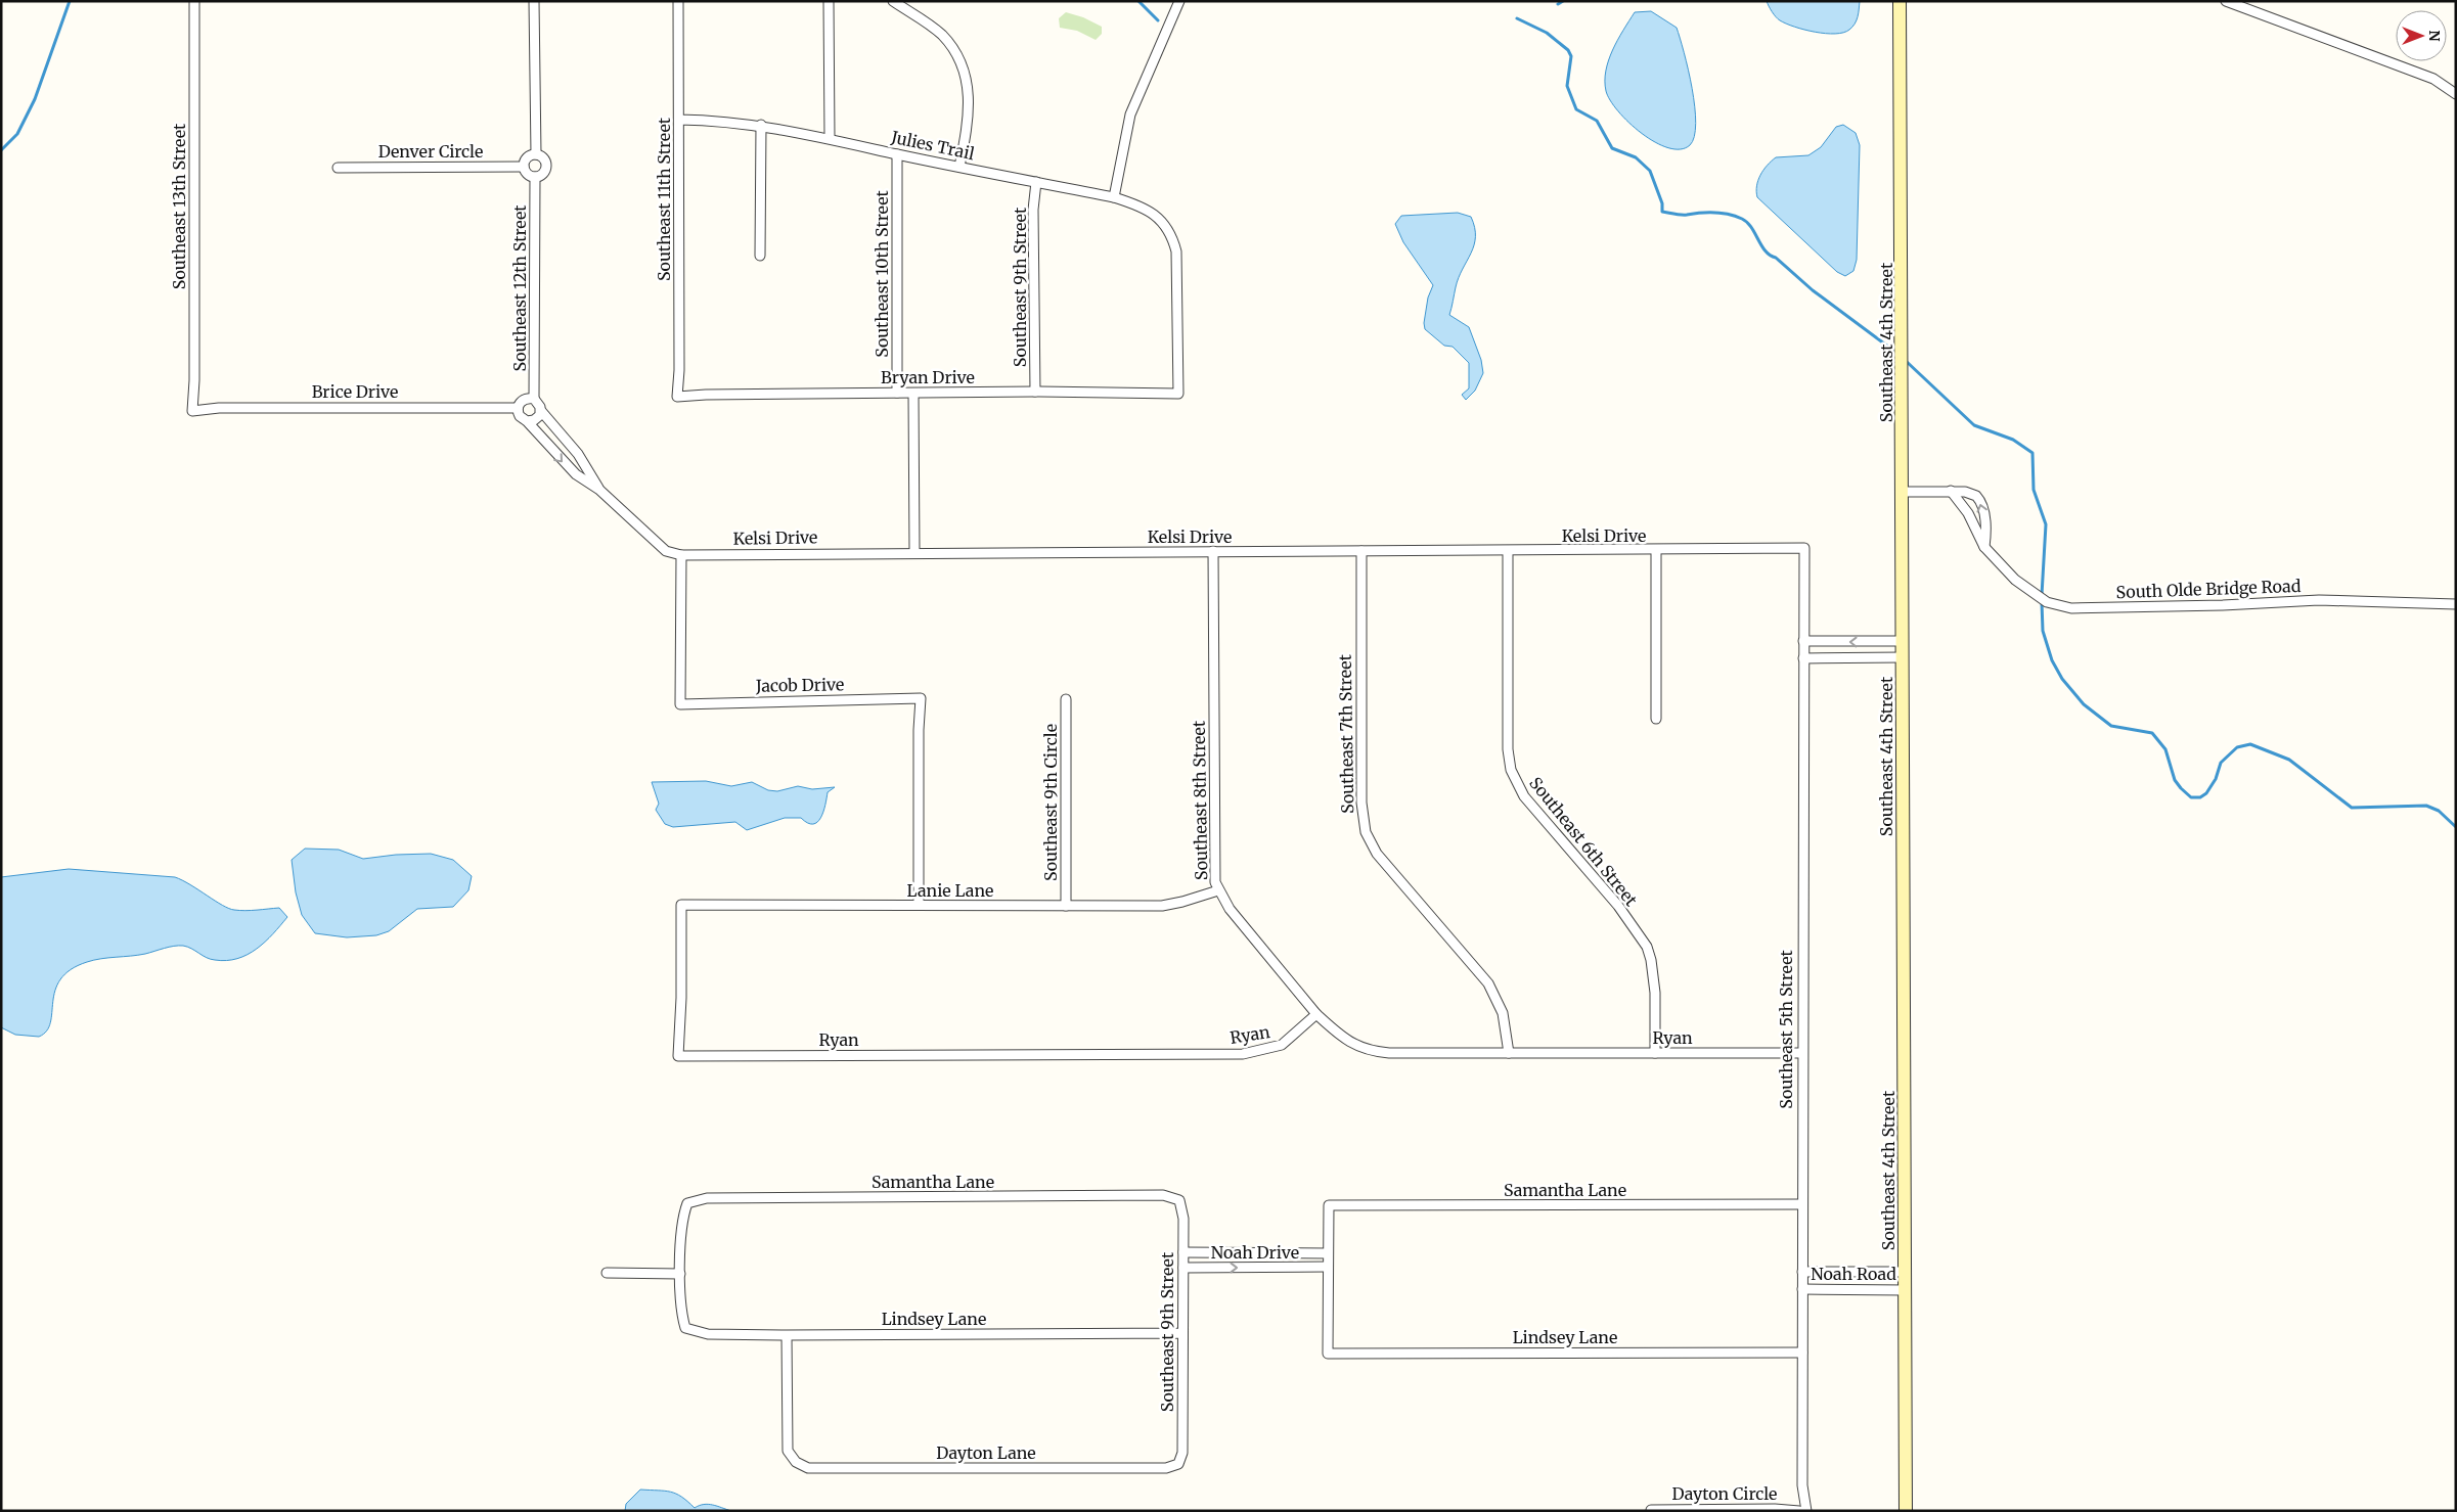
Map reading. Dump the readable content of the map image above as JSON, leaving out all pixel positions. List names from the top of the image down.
{
  "streets": {
    "main road": ["Southeast 4th Street"],
    "street": [
      "Julies Trail",
      "Denver Circle",
      "Southeast 11th Street",
      "Southeast 13th Street",
      "Southeast 10th Street",
      "Southeast 9th Street",
      "Southeast 12th Street",
      "Bryan Drive",
      "Brice Drive",
      "Kelsi Drive",
      "South Olde Bridge Road",
      "Jacob Drive",
      "Southeast 7th Street",
      "Southeast 8th Street",
      "Southeast 9th Circle",
      "Southeast 6th Street",
      "Lanie Lane",
      "Southeast 5th Street",
      "Ryan",
      "Samantha Lane",
      "Noah Drive",
      "Noah Road",
      "Lindsey Lane",
      "Dayton Lane",
      "Dayton Circle"
    ]
  },
  "crossings": [
    ["Julies Trail", "Southeast 11th Street"],
    ["Julies Trail", "Southeast 10th Street"],
    ["Julies Trail", "Southeast 9th Street"],
    ["Julies Trail", "Bryan Drive"],
    ["Denver Circle", "Southeast 12th Street"],
    ["Southeast 11th Street", "Bryan Drive"],
    ["Southeast 13th Street", "Brice Drive"],
    ["Southeast 10th Street", "Bryan Drive"],
    ["Southeast 9th Street", "Bryan Drive"],
    ["Southeast 9th Street", "Samantha Lane"],
    ["Southeast 9th Street", "Noah Drive"],
    ["Southeast 9th Street", "Lindsey Lane"],
    ["Southeast 9th Street", "Dayton Lane"],
    ["Southeast 12th Street", "Brice Drive"],
    ["Southeast 12th Street", "Kelsi Drive"],
    ["Southeast 4th Street", "Noah Road"],
    ["Brice Drive", "Kelsi Drive"],
    ["Kelsi Drive", "Jacob Drive"],
    ["Kelsi Drive", "Southeast 7th Street"],
    ["Kelsi Drive", "Southeast 8th Street"],
    ["Kelsi Drive", "Southeast 6th Street"],
    ["Kelsi Drive", "Southeast 5th Street"],
    ["Jacob Drive", "Lanie Lane"],
    ["Southeast 7th Street", "Ryan"],
    ["Southeast 8th Street", "Lanie Lane"],
    ["Southeast 8th Street", "Ryan"],
    ["Southeast 9th Circle", "Lanie Lane"],
    ["Southeast 6th Street", "Ryan"],
    ["Lanie Lane", "Ryan"],
    ["Southeast 5th Street", "Ryan"],
    ["Southeast 5th Street", "Samantha Lane"],
    ["Southeast 5th Street", "Noah Road"],
    ["Southeast 5th Street", "Lindsey Lane"],
    ["Samantha Lane", "Noah Drive"],
    ["Samantha Lane", "Lindsey Lane"],
    ["Noah Drive", "Lindsey Lane"],
    ["Lindsey Lane", "Dayton Lane"]
  ],
  "north": "right"
}
